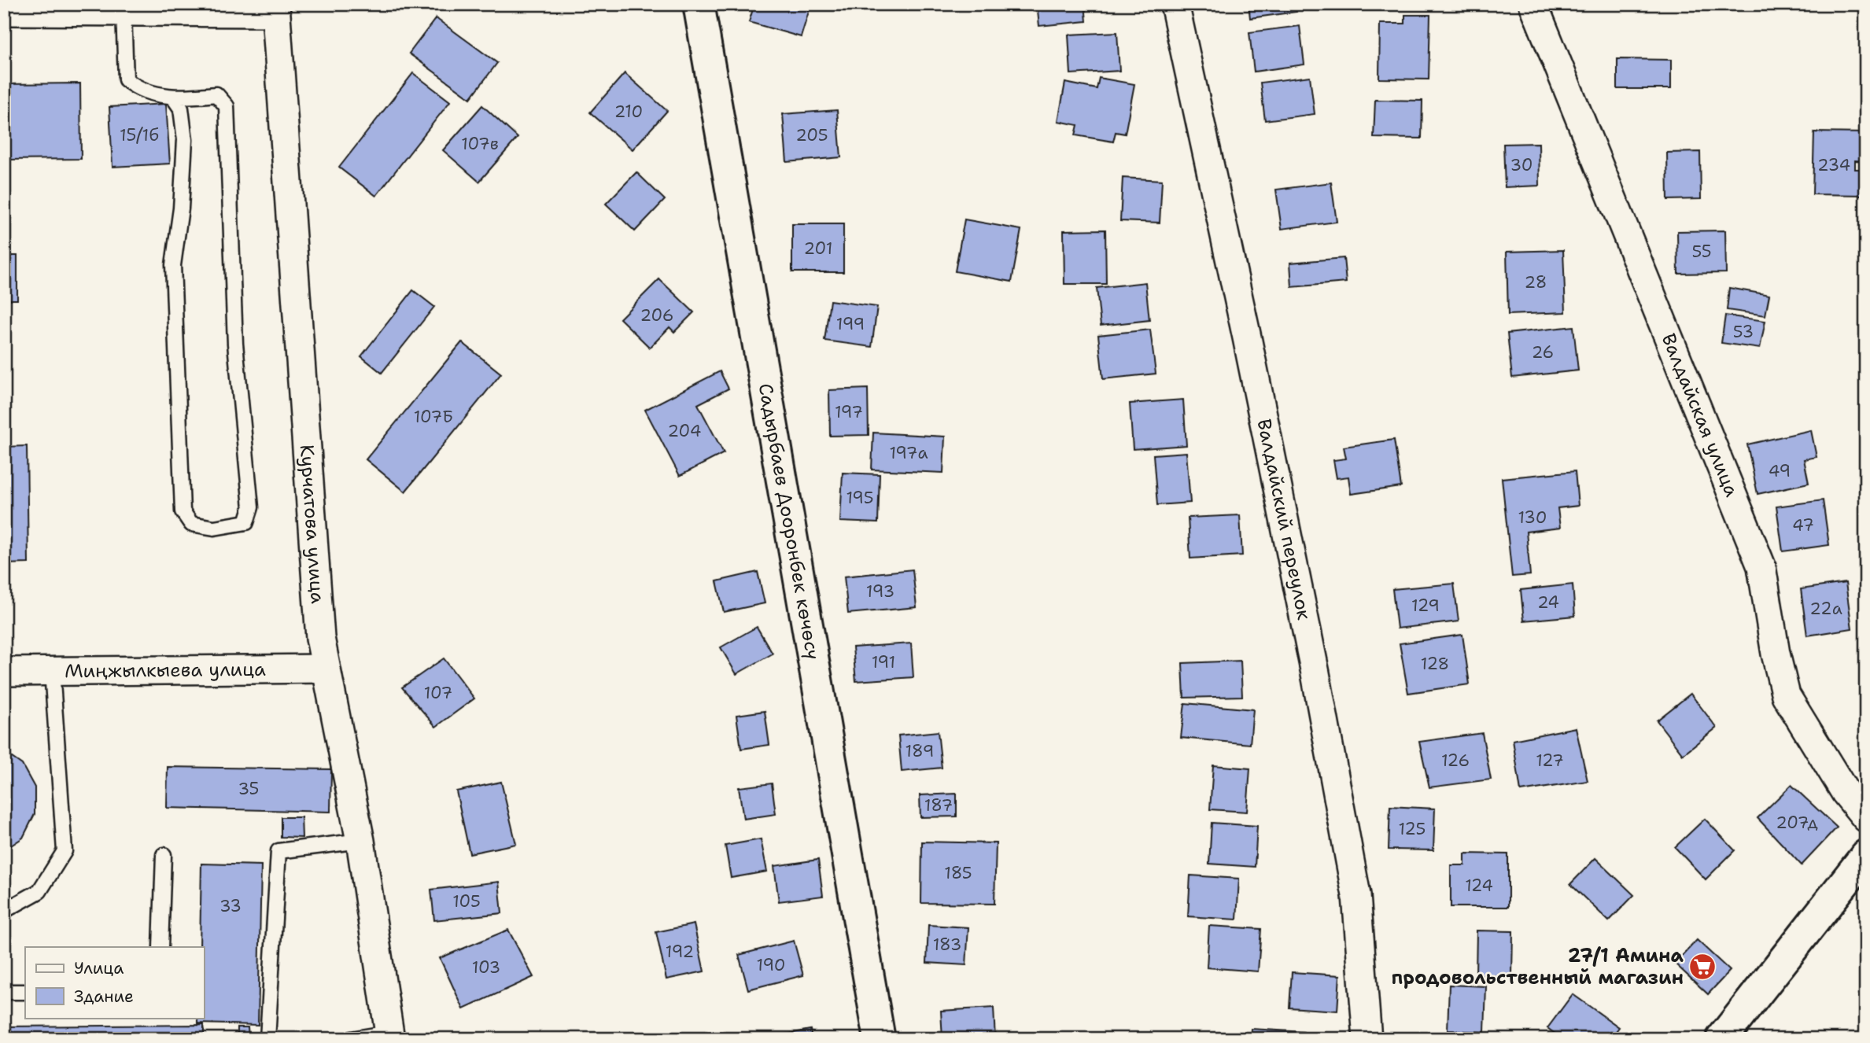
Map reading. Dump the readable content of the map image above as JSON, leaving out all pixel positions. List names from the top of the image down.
{
  "streets": {
    "main road": ["Садырбаев Дооронбек көчөсү"],
    "street": [
      "Валдайская улица",
      "Валдайский переулок",
      "Курчатова улица",
      "Миңжылкыева улица"
    ]
  },
  "crossings": [
    ["Курчатова улица", "Миңжылкыева улица"]
  ],
  "places": {
    "supermarket": ["27/1 Амина продовольственный магазин"]
  },
  "house_numbers": [
    "210",
    "15/1б",
    "205",
    "107в",
    "30",
    "234",
    "201",
    "55",
    "28",
    "206",
    "199",
    "53",
    "26",
    "197",
    "107Б",
    "204",
    "197а",
    "49",
    "195",
    "130",
    "47",
    "193",
    "24",
    "129",
    "22а",
    "191",
    "128",
    "107",
    "189",
    "126",
    "127",
    "35",
    "187",
    "207д",
    "125",
    "185",
    "124",
    "105",
    "33",
    "183",
    "192",
    "190",
    "103"
  ],
  "legend": ["Улица", "Здание"]
}
